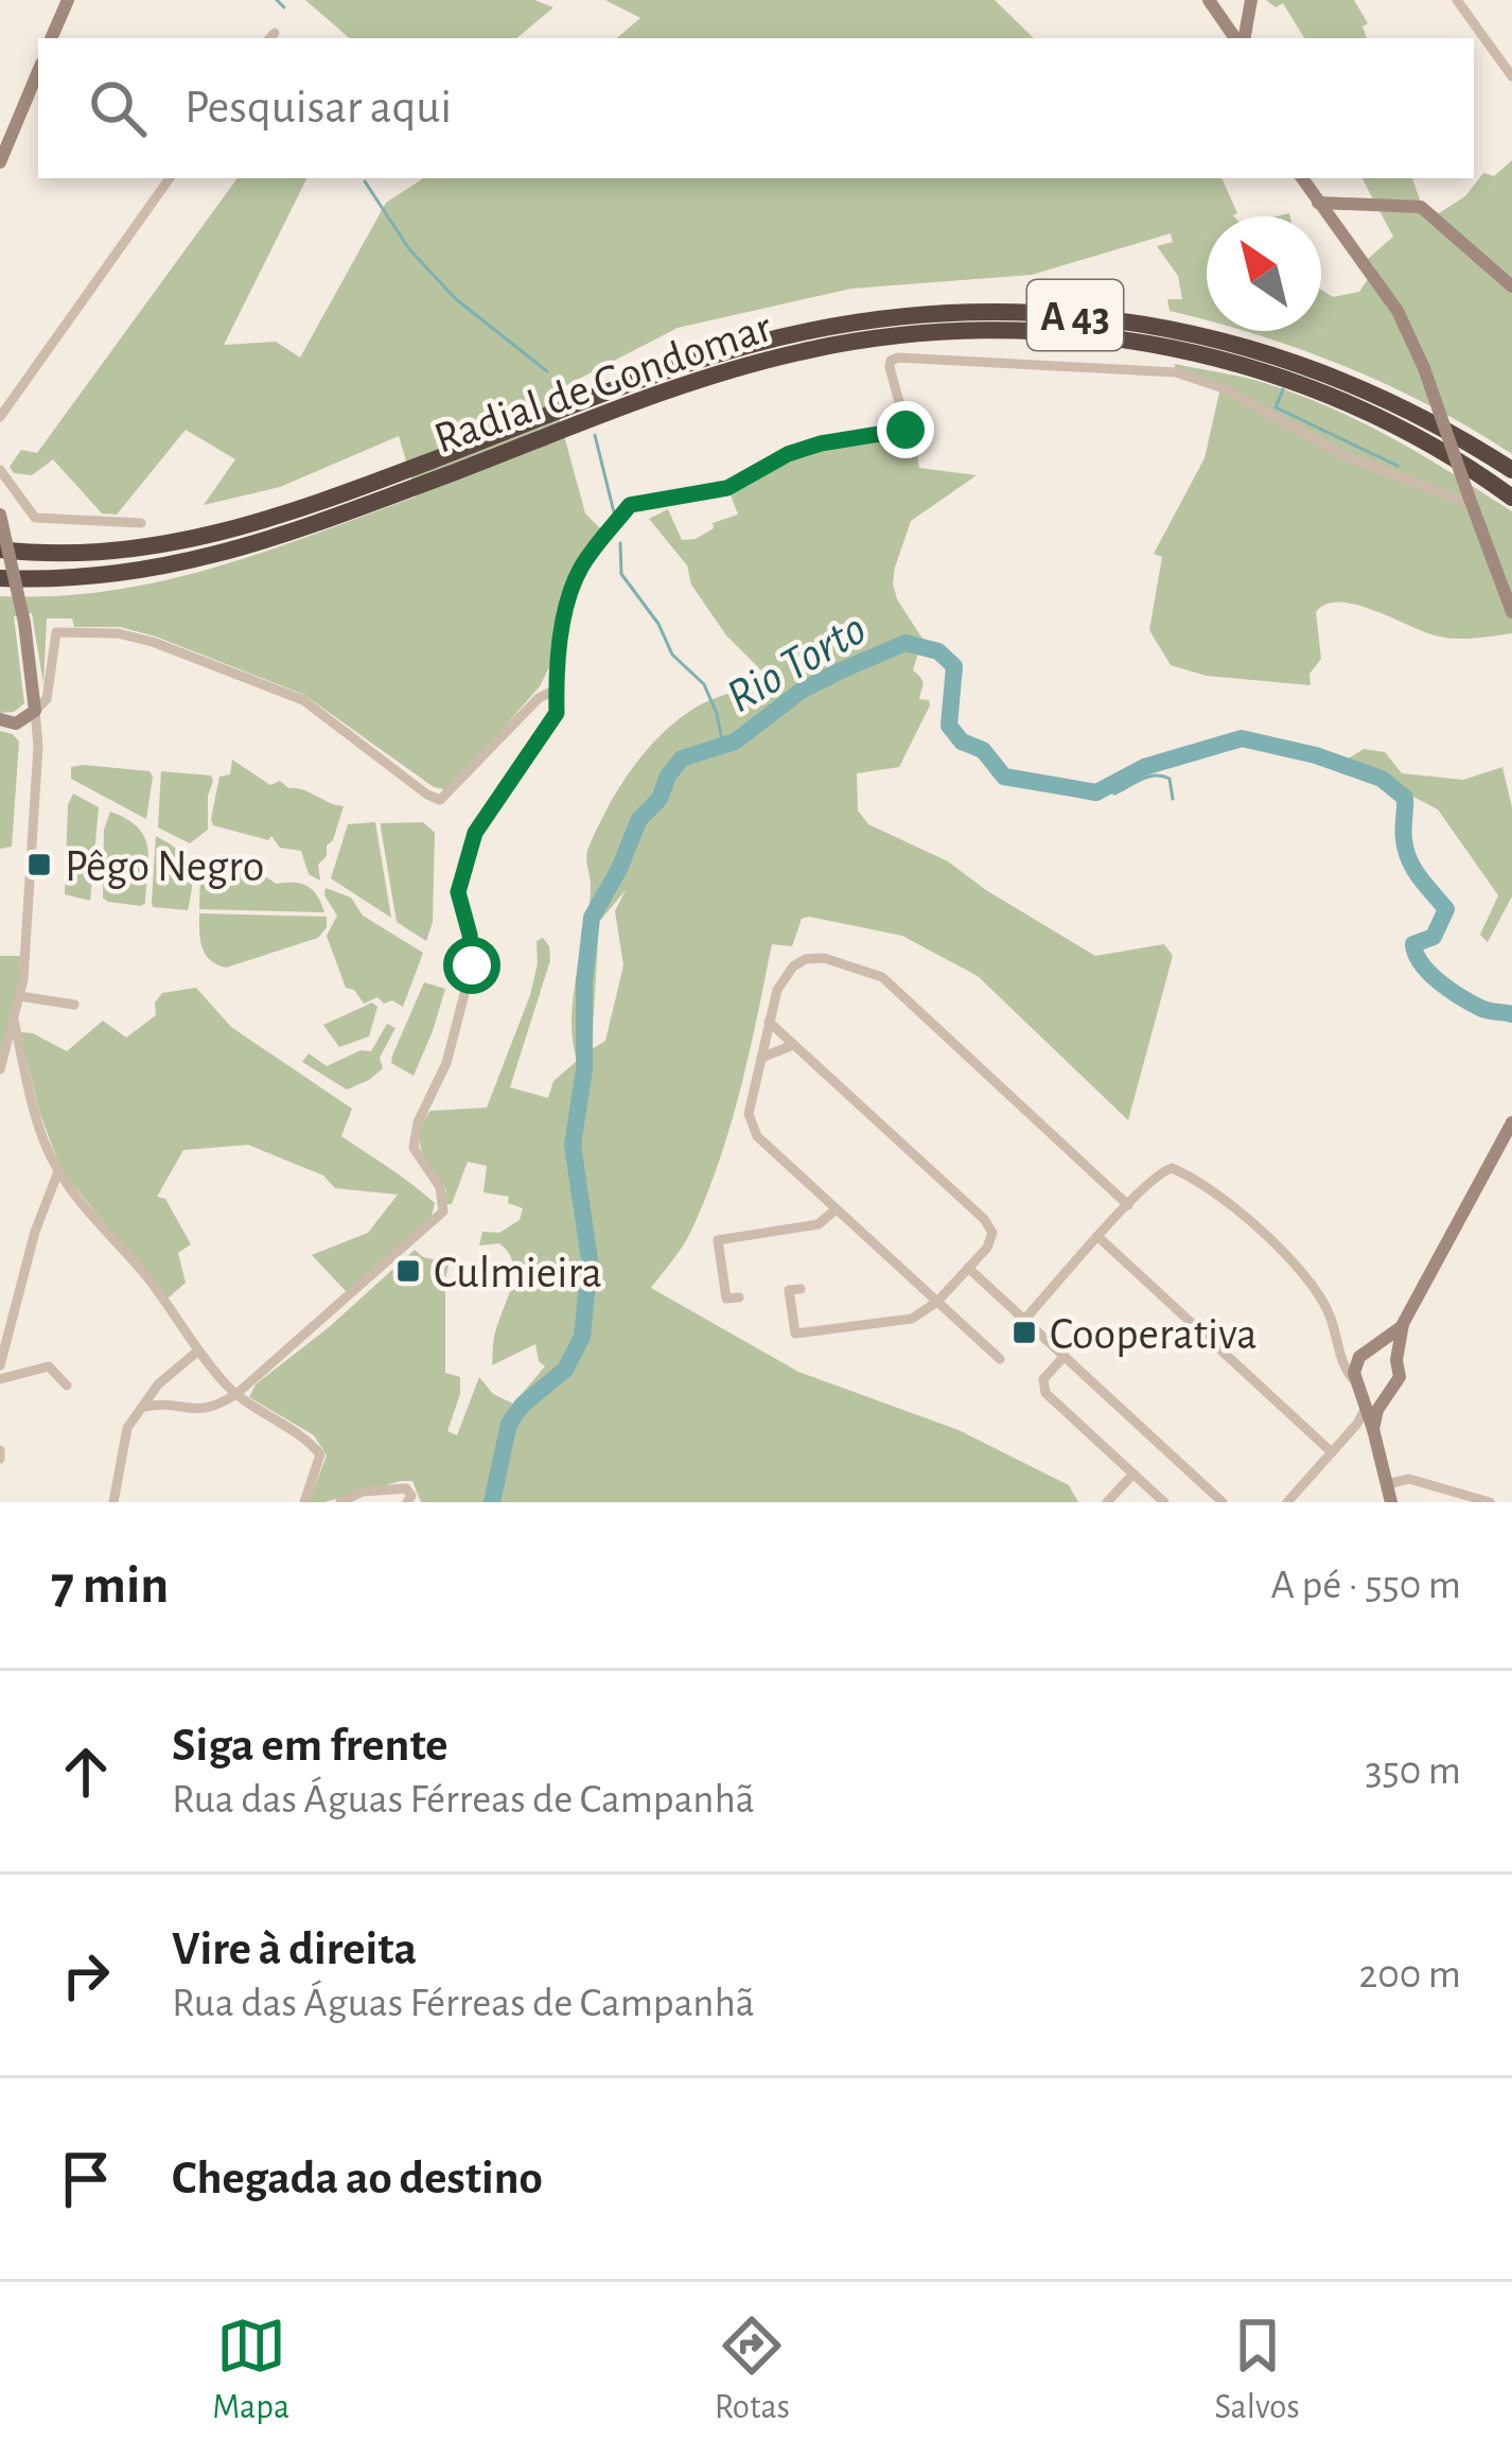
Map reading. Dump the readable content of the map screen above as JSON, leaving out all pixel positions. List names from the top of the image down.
{
  "streets": {
    "highway": ["A 43", "Radial de Gondomar"]
  },
  "water": ["Rio Torto"],
  "places": {
    "transit": ["Pêgo Negro", "Culmieira", "Cooperativa"]
  },
  "north": "top left",
  "page": {
    "search": "Pesquisar aqui",
    "heading": ["7 min", "A pé · 550 m"],
    "list": [
      ["Siga em frente", "Rua das Águas Férreas de Campanhã", "350 m"],
      ["Vire à direita", "Rua das Águas Férreas de Campanhã", "200 m"],
      "Chegada ao destino"
    ],
    "nav": ["Mapa", "Rotas", "Salvos"]
  }
}
